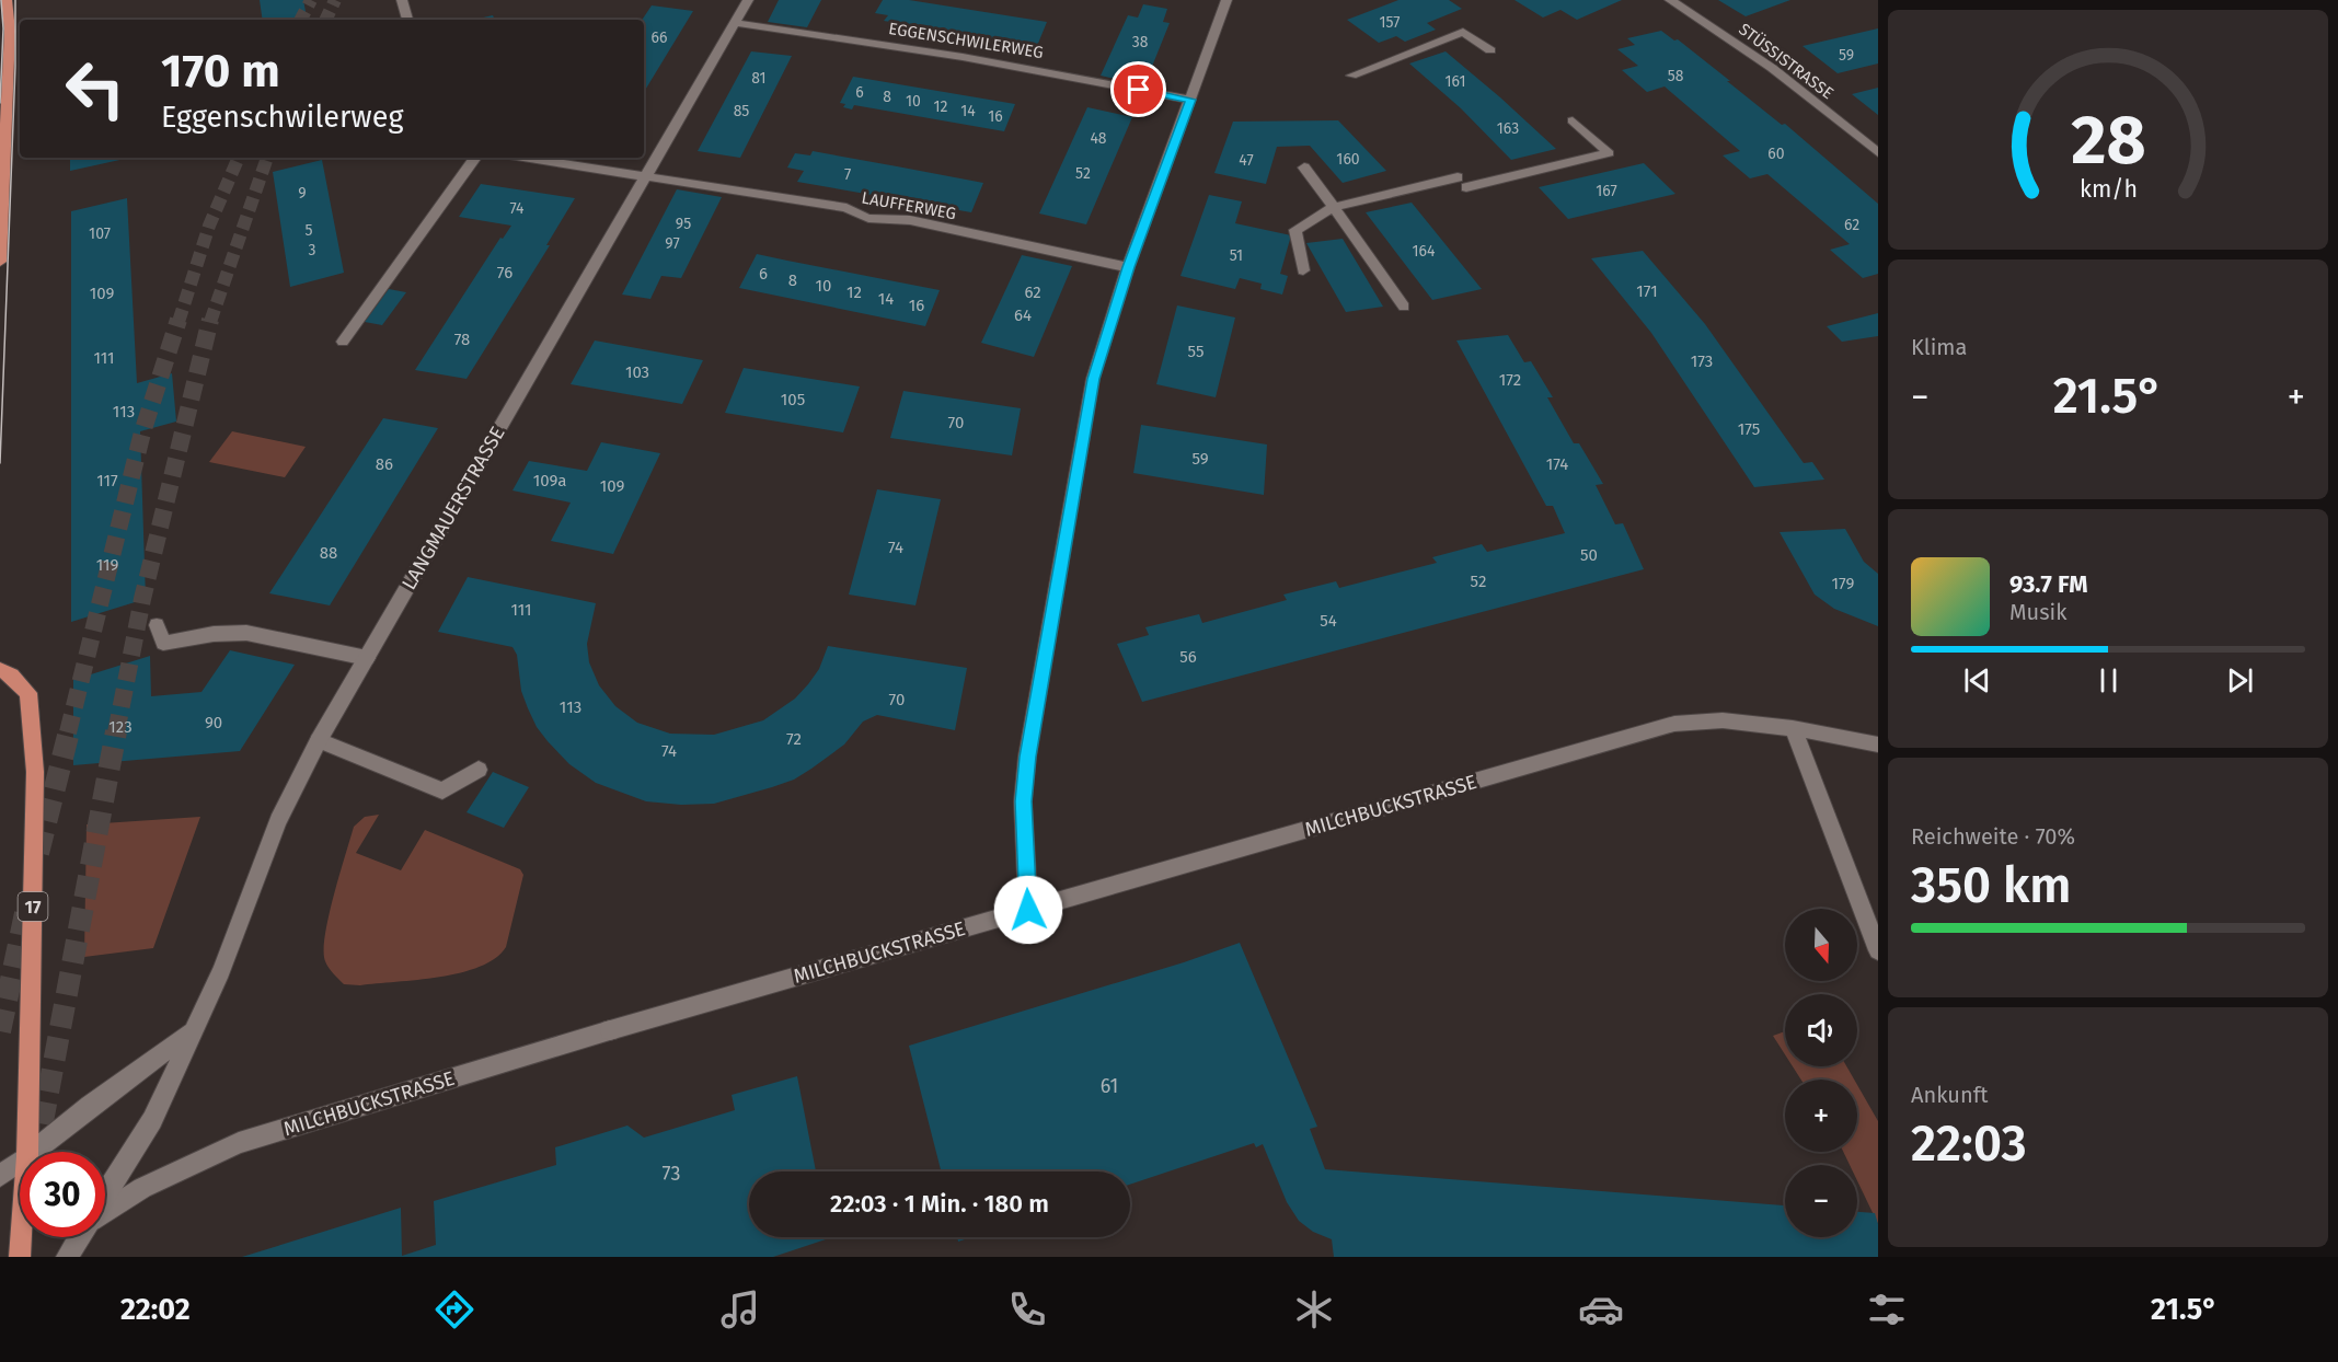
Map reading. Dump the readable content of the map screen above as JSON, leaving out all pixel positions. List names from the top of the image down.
{
  "streets": {
    "main road": ["17"],
    "street": [
      "EGGENSCHWILERWEG",
      "STÜSSISTRASSE",
      "LAUFFERWEG",
      "LANGMAUERSTRASSE",
      "MILCHBUCKSTRASSE"
    ]
  },
  "crossings": [
    ["EGGENSCHWILERWEG", "LANGMAUERSTRASSE"],
    ["LAUFFERWEG", "LANGMAUERSTRASSE"]
  ],
  "house_numbers": [
    "157",
    "66",
    "38",
    "59",
    "58",
    "81",
    "161",
    "6",
    "8",
    "10",
    "12",
    "85",
    "14",
    "16",
    "163",
    "48",
    "60",
    "160",
    "47",
    "52",
    "7",
    "167",
    "9",
    "74",
    "95",
    "62",
    "5",
    "107",
    "97",
    "3",
    "164",
    "51",
    "76",
    "6",
    "8",
    "10",
    "171",
    "12",
    "62",
    "109",
    "14",
    "16",
    "64",
    "78",
    "55",
    "111",
    "173",
    "103",
    "172",
    "105",
    "113",
    "70",
    "175",
    "59",
    "86",
    "174",
    "117",
    "109a",
    "109",
    "74",
    "88",
    "50",
    "119",
    "52",
    "179",
    "111",
    "54",
    "56",
    "70",
    "113",
    "90",
    "123",
    "72",
    "74",
    "61",
    "73"
  ],
  "north": "bottom",
  "page": {
    "turn": ["170 m", "Eggenschwilerweg"],
    "tile": [
      "Klima",
      ["Reichweite · 70%", "350 km"],
      ["Ankunft", "22:03"]
    ],
    "heat": ["−", "21.5°", "+"],
    "song": ["93.7 FM", "Musik"],
    "map_buttons": ["+", "−"],
    "limit": "30",
    "trip": "22:03 · 1 Min. · 180 m",
    "tabs": ["22:02", "21.5°"],
    "gauge": ["28", "km/h"]
  }
}
